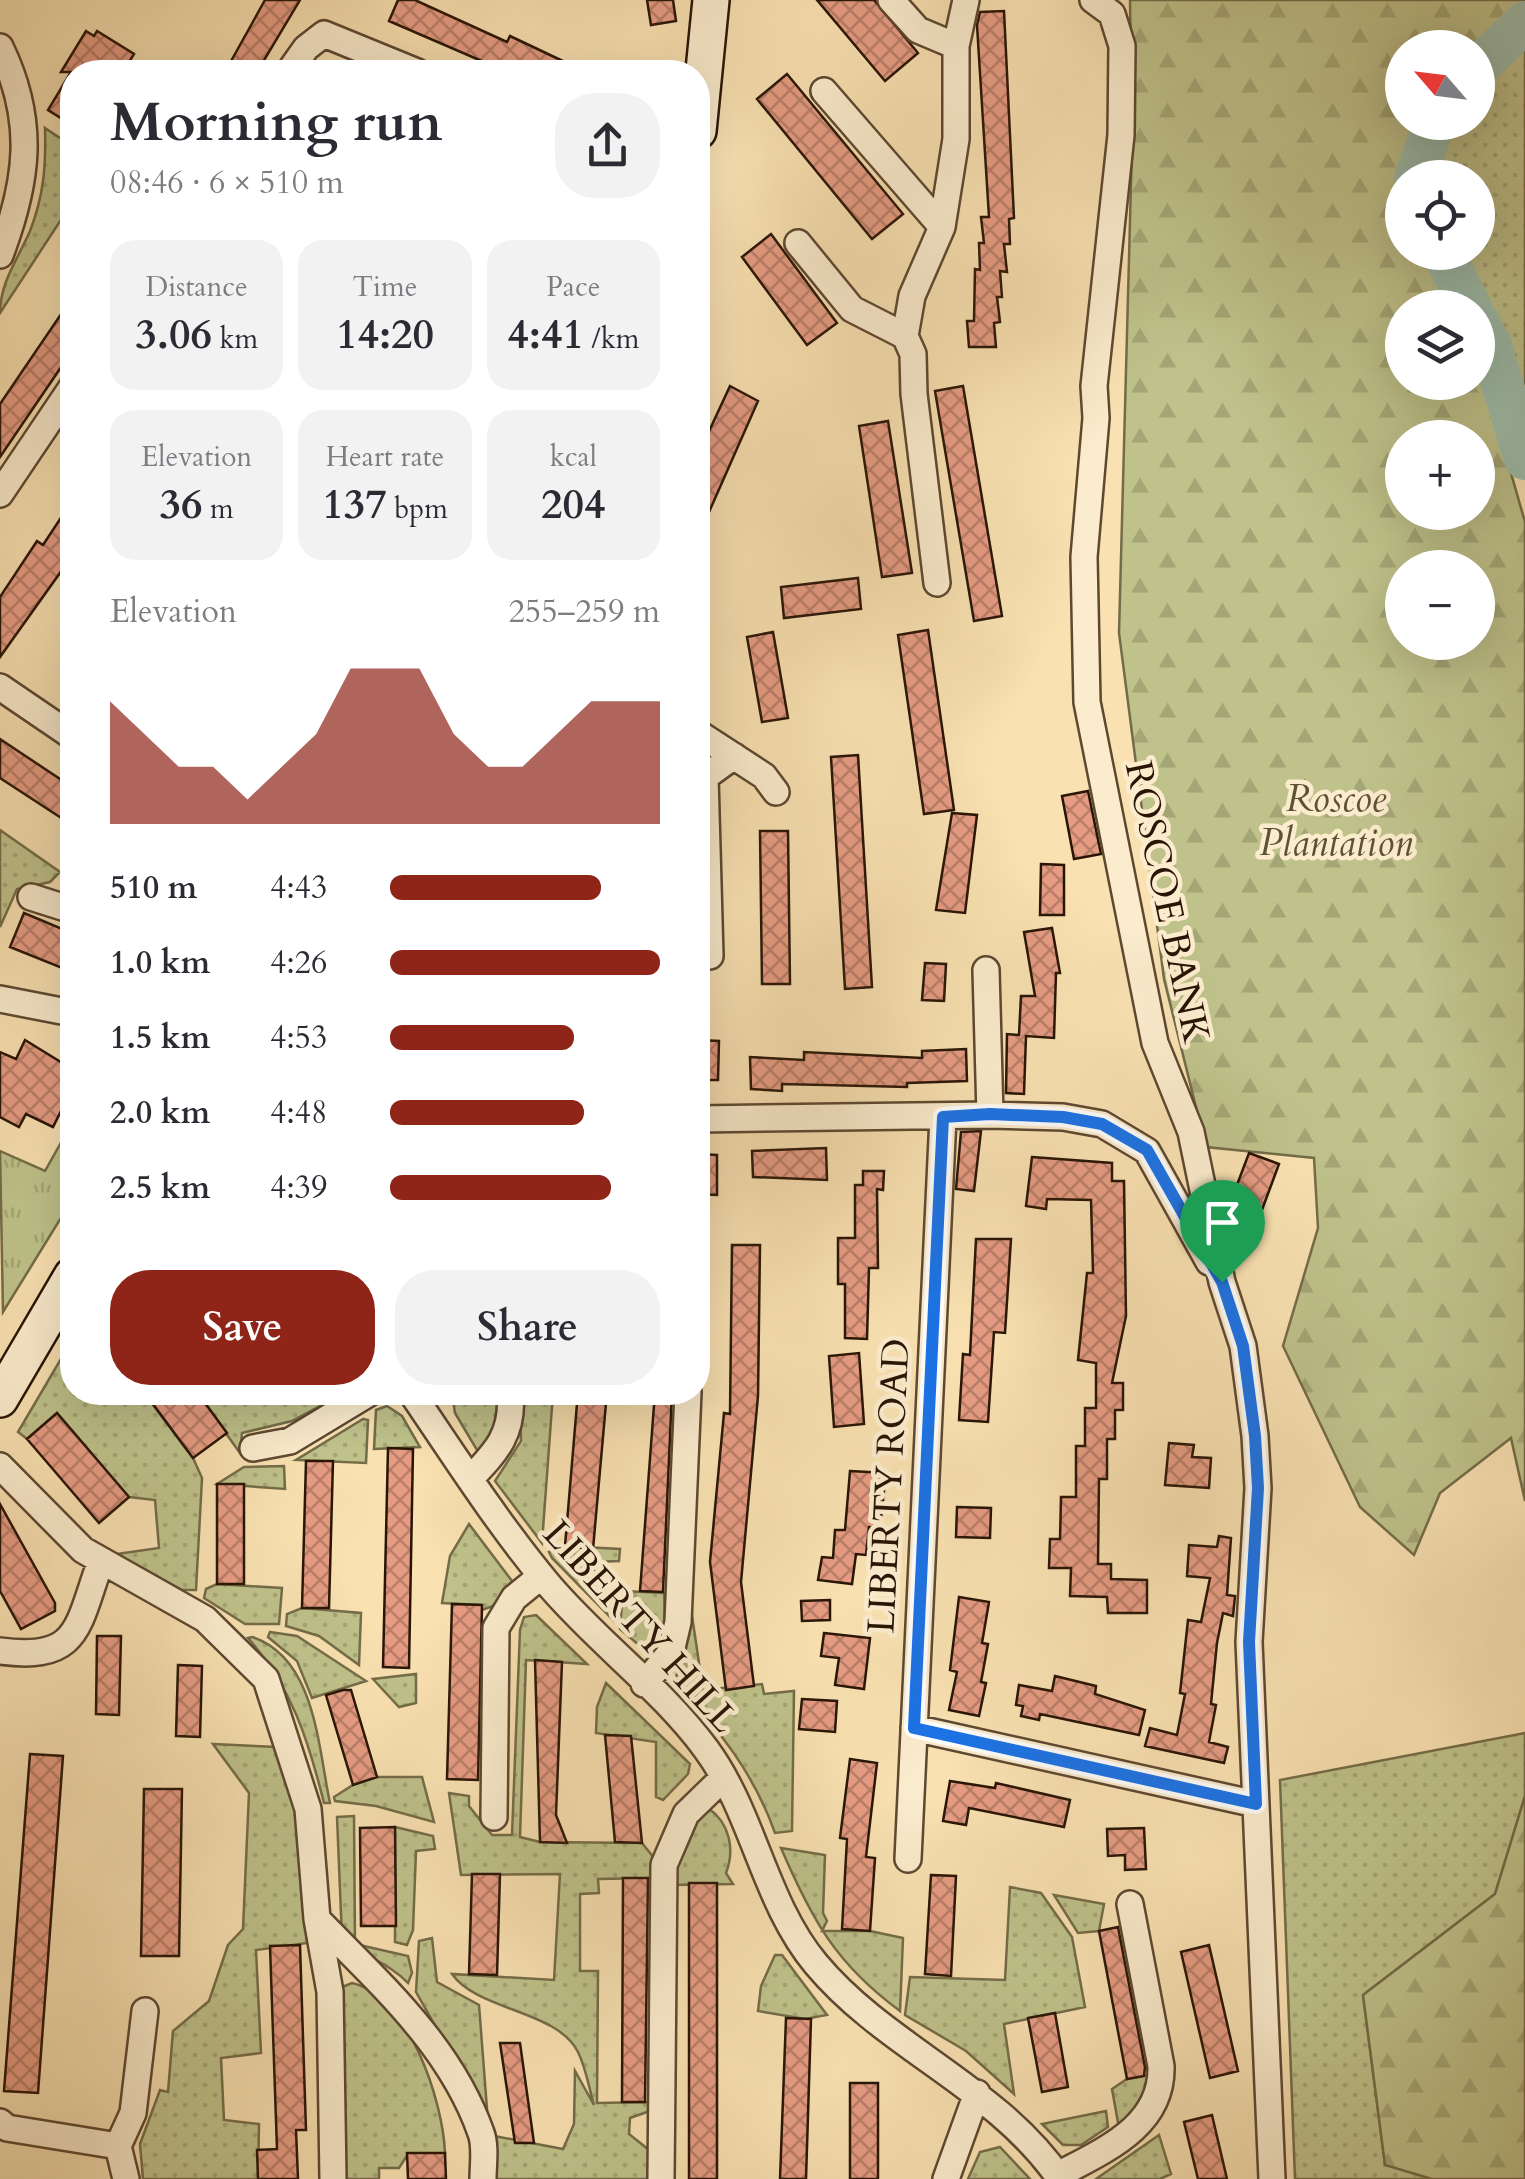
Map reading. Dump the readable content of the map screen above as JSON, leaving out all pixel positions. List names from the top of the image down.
{
  "streets": {
    "street": ["ROSCOE BANK", "LIBERTY ROAD", "LIBERTY HILL"]
  },
  "parks": ["Roscoe Plantation"],
  "north": "top left",
  "page": {
    "map_buttons": ["+", "−"],
    "heading": ["Morning run", "08:46 · 6 × 510 m"],
    "stats": [
      ["Distance", "3.06 km"],
      ["Time", "14:20"],
      ["Pace", "4:41 /km"],
      ["Elevation", "36 m"],
      ["Heart rate", "137 bpm"],
      ["kcal", "204"]
    ],
    "chart": ["Elevation", "255–259 m"],
    "list": [
      {
        "name": "510 m",
        "note": "4:43"
      },
      {
        "name": "1.0 km",
        "note": "4:26"
      },
      {
        "name": "1.5 km",
        "note": "4:53"
      },
      {
        "name": "2.0 km",
        "note": "4:48"
      },
      {
        "name": "2.5 km",
        "note": "4:39"
      }
    ],
    "buttons": ["Save", "Share"]
  }
}
